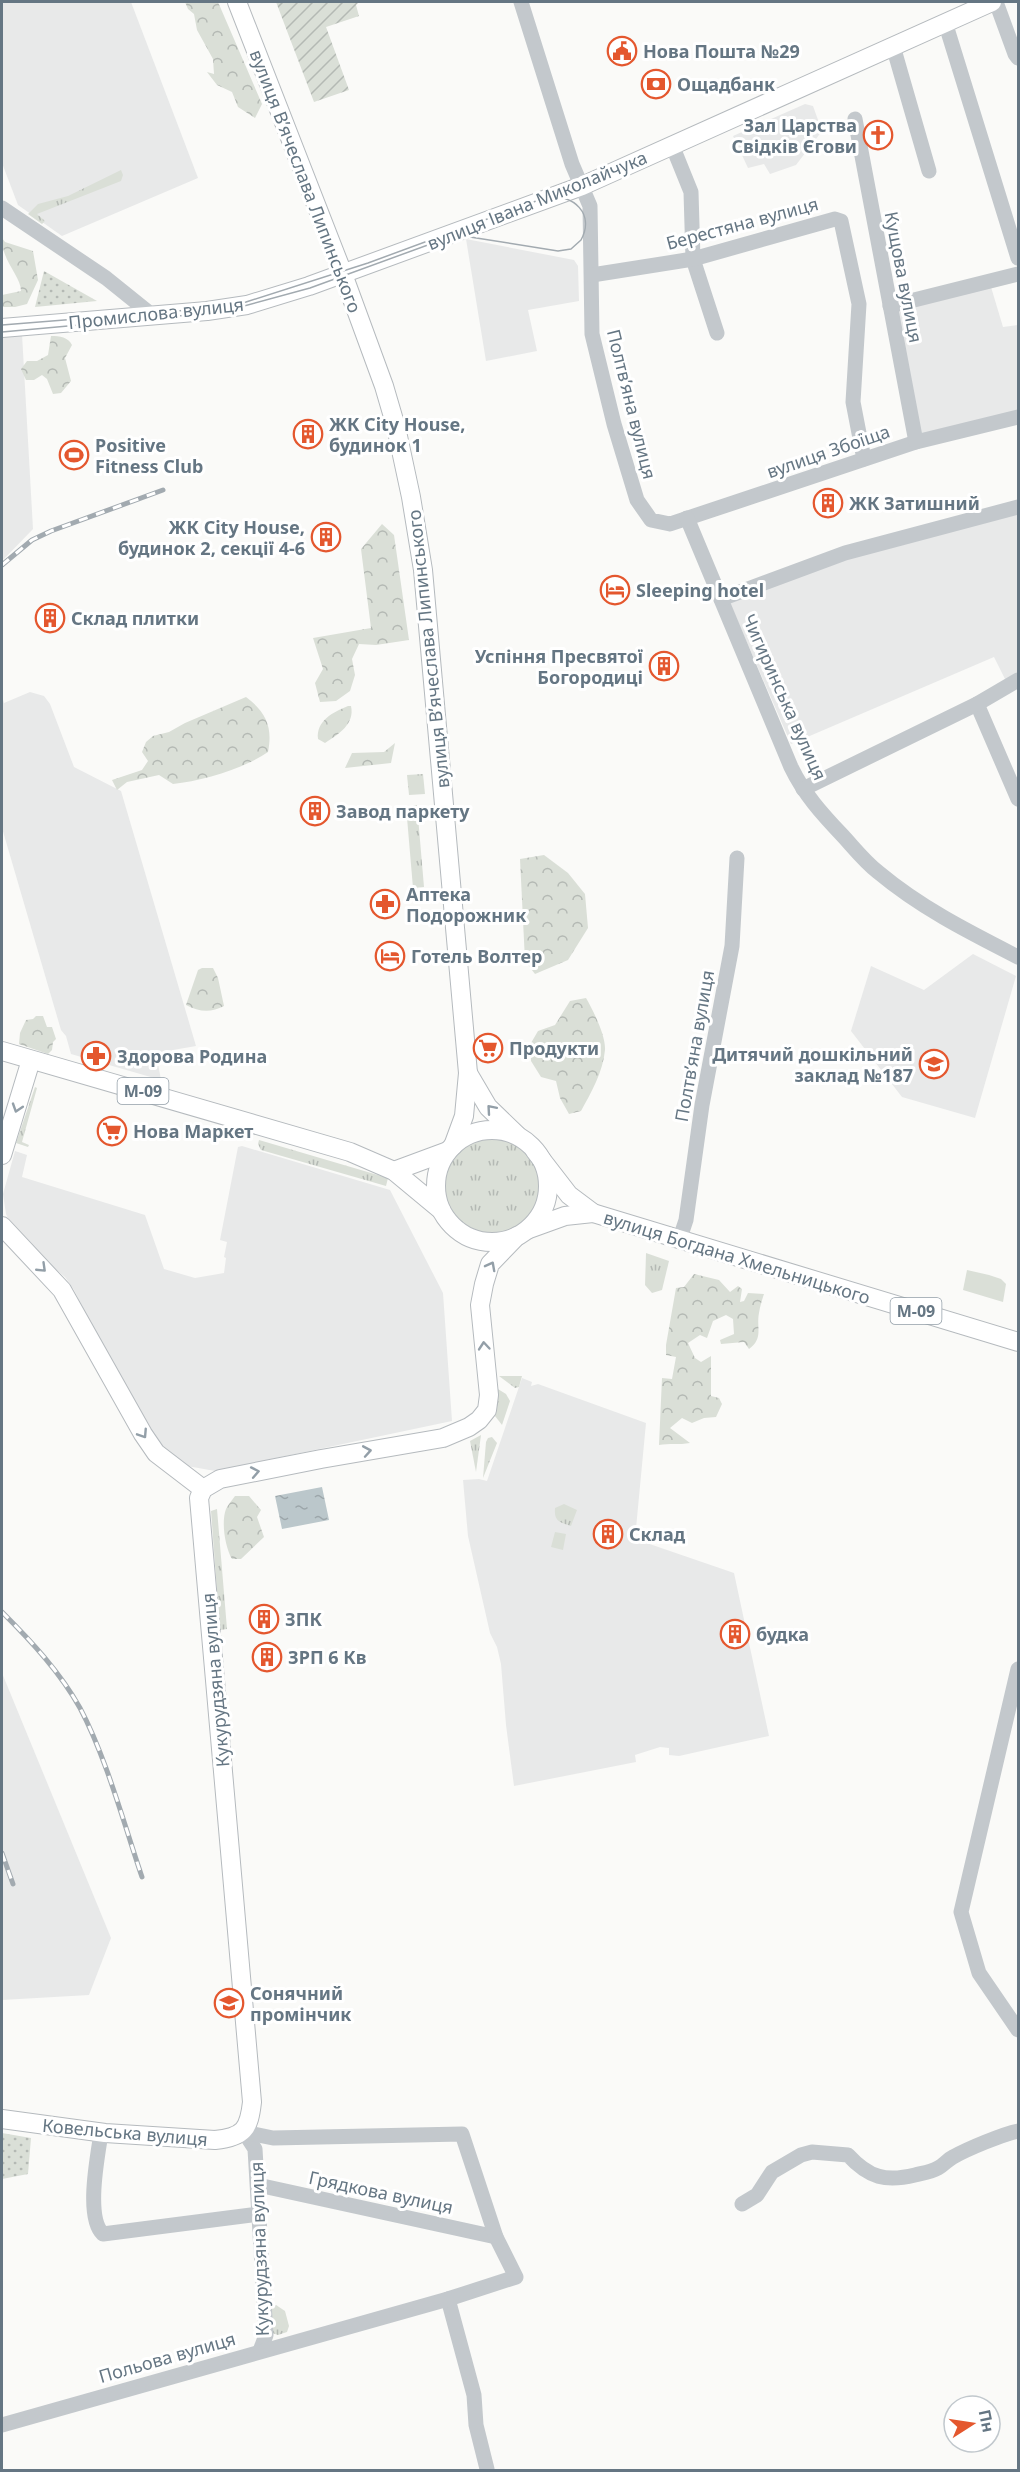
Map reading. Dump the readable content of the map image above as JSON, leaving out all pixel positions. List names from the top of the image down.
{
  "streets": {
    "main road": [
      "вулиця Вʼячеслава Липинського",
      "вулиця Івана Миколайчука",
      "Промислова вулиця",
      "М-09",
      "вулиця Богдана Хмельницького",
      "Кукурудзяна вулиця",
      "Ковельська вулиця"
    ],
    "street": [
      "Берестяна вулиця",
      "Кущова вулиця",
      "Полтвʼяна вулиця",
      "вулиця Збоїща",
      "Чигиринська вулиця",
      "Грядкова вулиця",
      "Польова вулиця"
    ]
  },
  "crossings": [
    ["вулиця Вʼячеслава Липинського", "вулиця Івана Миколайчука"],
    ["вулиця Вʼячеслава Липинського", "Промислова вулиця"],
    ["вулиця Вʼячеслава Липинського", "М-09"],
    ["вулиця Вʼячеслава Липинського", "вулиця Богдана Хмельницького"],
    ["вулиця Івана Миколайчука", "Промислова вулиця"],
    ["вулиця Івана Миколайчука", "Полтвʼяна вулиця"],
    ["Берестяна вулиця", "Полтвʼяна вулиця"],
    ["Берестяна вулиця", "вулиця Збоїща"],
    ["Кущова вулиця", "вулиця Збоїща"],
    ["Полтвʼяна вулиця", "вулиця Збоїща"],
    ["Полтвʼяна вулиця", "вулиця Богдана Хмельницького"],
    ["вулиця Збоїща", "Чигиринська вулиця"],
    ["М-09", "вулиця Богдана Хмельницького"],
    ["Кукурудзяна вулиця", "Ковельська вулиця"],
    ["Кукурудзяна вулиця", "Грядкова вулиця"],
    ["Кукурудзяна вулиця", "Польова вулиця"],
    ["Ковельська вулиця", "Грядкова вулиця"],
    ["Ковельська вулиця", "Польова вулиця"],
    ["Грядкова вулиця", "Польова вулиця"]
  ],
  "places": {
    "public building": ["Нова Пошта №29"],
    "bank": ["Ощадбанк"],
    "church": ["Зал Царства Свідків Єгови"],
    "building": [
      "ЖК City House, будинок 1",
      "ЖК Затишний",
      "ЖК City House, будинок 2, секції 4-6",
      "Склад плитки",
      "Успіння Пресвятої Богородиці",
      "Завод паркету",
      "Склад",
      "ЗПК",
      "будка",
      "ЗРП 6 Кв"
    ],
    "sports": ["Positive Fitness Club"],
    "hotel": ["Sleeping hotel", "Готель Волтер"],
    "pharmacy": ["Аптека Подорожник", "Здорова Родина"],
    "supermarket": ["Продукти", "Нова Маркет"],
    "school or university": ["Дитячий дошкільний заклад №187", "Сонячний промінчик"]
  },
  "north": "right"
}
